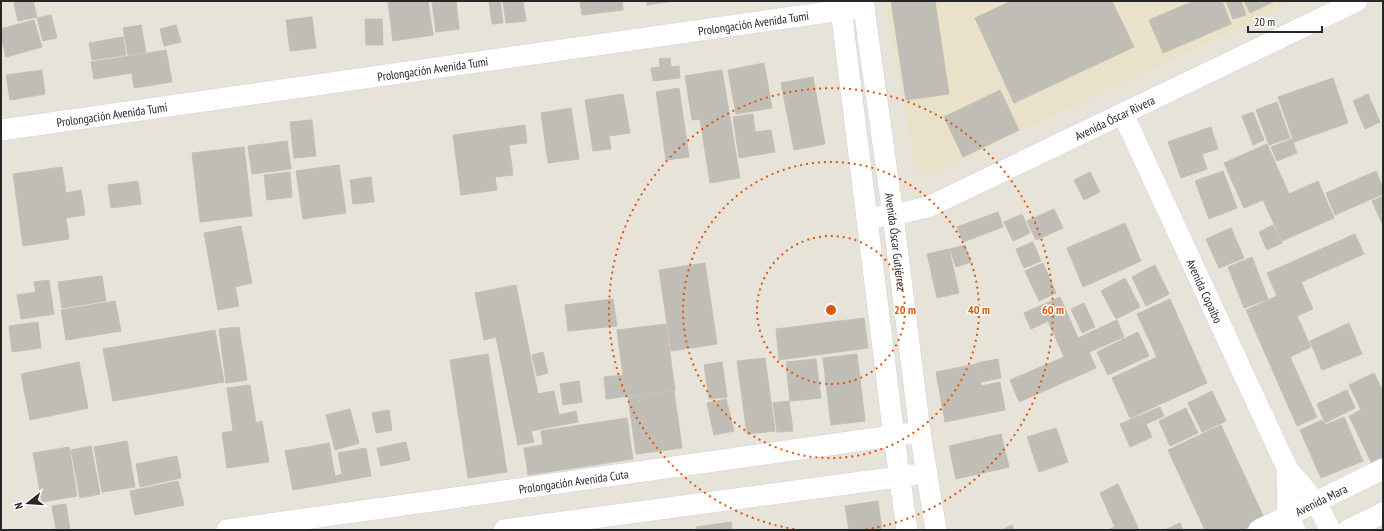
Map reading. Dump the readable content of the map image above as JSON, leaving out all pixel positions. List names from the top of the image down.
{
  "streets": {
    "street": [
      "Prolongación Avenida Tumi",
      "Avenida Óscar Rivera",
      "Avenida Óscar Gutiérrez",
      "Avenida Copaibo",
      "Prolongación Avenida Cuta",
      "Avenida Mara"
    ]
  },
  "crossings": [
    ["Prolongación Avenida Tumi", "Avenida Óscar Gutiérrez"],
    ["Avenida Óscar Rivera", "Avenida Óscar Gutiérrez"],
    ["Avenida Óscar Rivera", "Avenida Copaibo"],
    ["Avenida Óscar Gutiérrez", "Prolongación Avenida Cuta"],
    ["Avenida Copaibo", "Avenida Mara"]
  ],
  "scale_bar": "20 m",
  "north": "left",
  "rings": ["20 m", "40 m", "60 m"]
}
